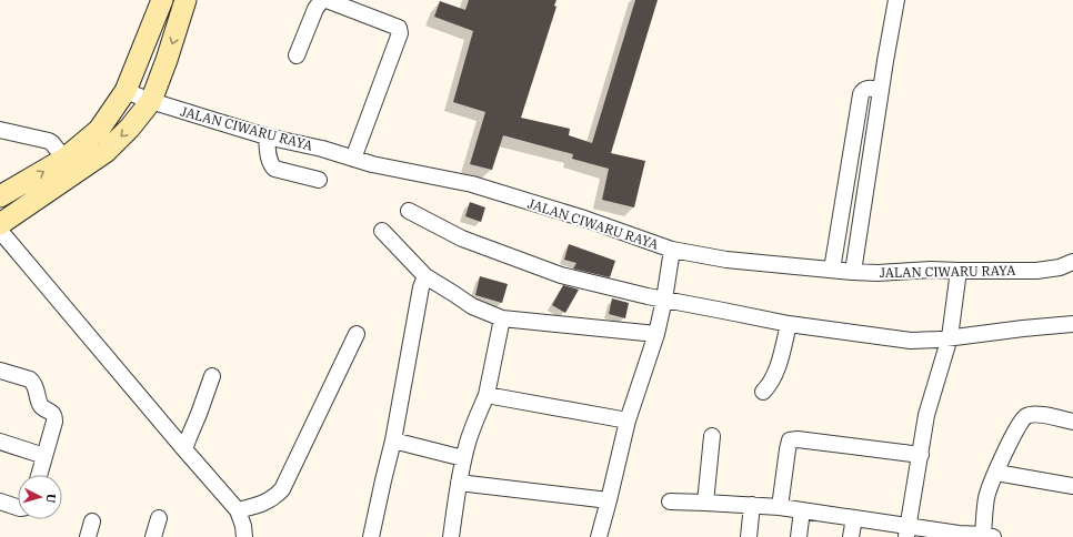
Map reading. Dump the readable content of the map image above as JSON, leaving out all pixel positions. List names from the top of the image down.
{
  "streets": {
    "street": ["JALAN CIWARU RAYA"]
  },
  "north": "right"
}
